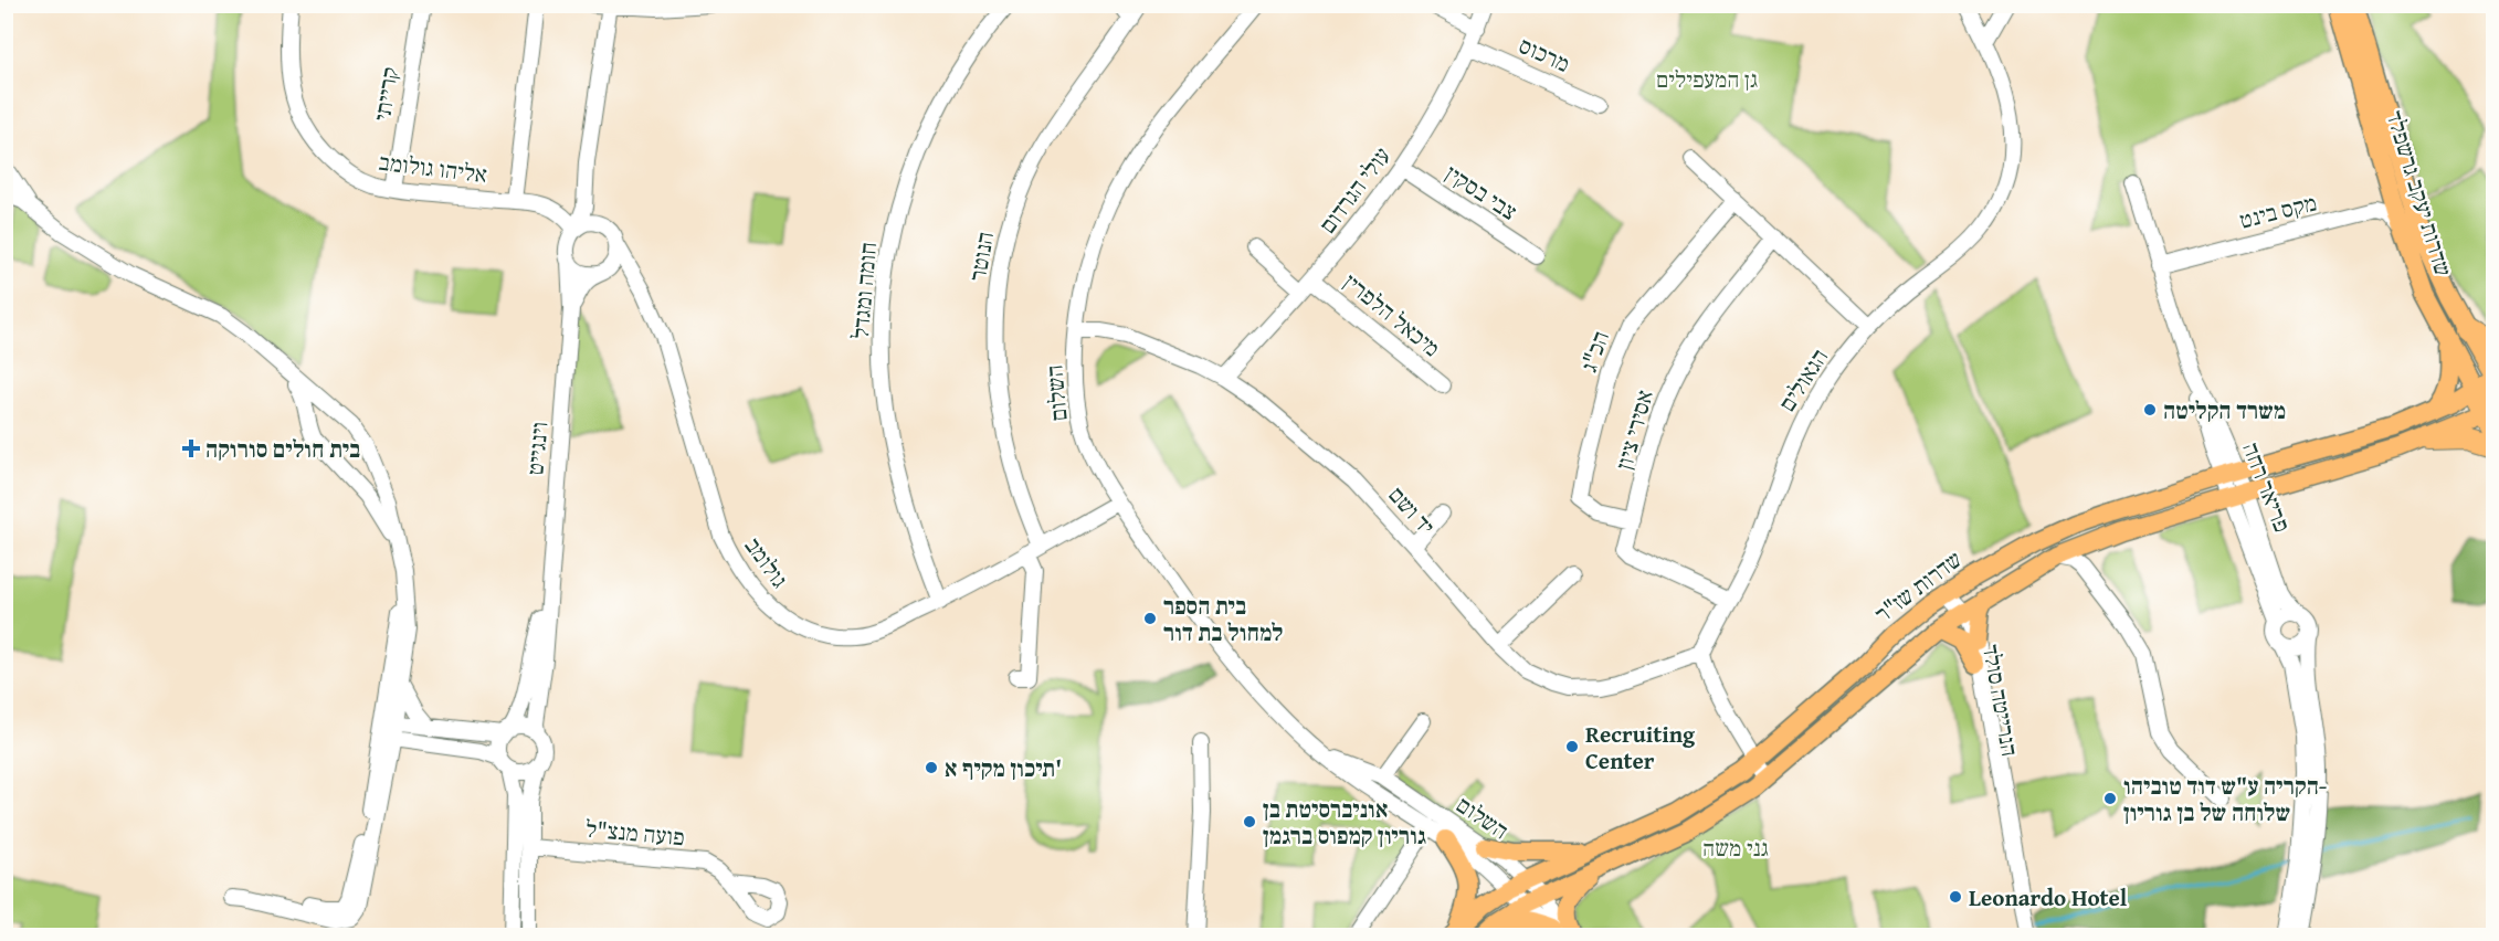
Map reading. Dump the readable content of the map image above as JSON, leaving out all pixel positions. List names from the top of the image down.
{
  "streets": {
    "main road": ["שדרות יעקב גרשפלד", "שדרות שז\"ר"],
    "street": [
      "מרכוס",
      "קרייתי",
      "אליהו גולומב",
      "עולי הגרדום",
      "צבי בסקין",
      "מקס בינט",
      "הנוטר",
      "חומה ומגדל",
      "מיכאל הלפרין",
      "הכ\"ג",
      "הגאולים",
      "השלום",
      "אסירי ציון",
      "וינגייט",
      "פריאר רחה",
      "יד ושם",
      "גולומב",
      "הנרייטה סולד",
      "פועה מנצ\"ל"
    ]
  },
  "crossings": [
    ["מרכוס", "עולי הגרדום"],
    ["קרייתי", "אליהו גולומב"],
    ["אליהו גולומב", "וינגייט"],
    ["עולי הגרדום", "צבי בסקין"],
    ["עולי הגרדום", "מיכאל הלפרין"],
    ["עולי הגרדום", "יד ושם"],
    ["שדרות יעקב גרשפלד", "מקס בינט"],
    ["שדרות יעקב גרשפלד", "שדרות שז\"ר"],
    ["מקס בינט", "פריאר רחה"],
    ["הנוטר", "גולומב"],
    ["חומה ומגדל", "גולומב"],
    ["הכ\"ג", "אסירי ציון"],
    ["הגאולים", "אסירי ציון"],
    ["הגאולים", "יד ושם"],
    ["השלום", "יד ושם"],
    ["השלום", "גולומב"],
    ["השלום", "שדרות שז\"ר"],
    ["פריאר רחה", "שדרות שז\"ר"],
    ["שדרות שז\"ר", "הנרייטה סולד"]
  ],
  "parks": ["גן המעפילים", "גני משה"],
  "places": {
    "other": [
      "משרד הקליטה",
      "בית הספר למחול בת דור",
      "Recruiting Center",
      "תיכון מקיף א'",
      "הקריה ע\"ש דוד טוביהו- שלוחה של בן גוריון",
      "אוניברסיטת בן גוריון קמפוס ברגמן",
      "Leonardo Hotel"
    ],
    "health": ["בית חולים סורוקה"]
  }
}
